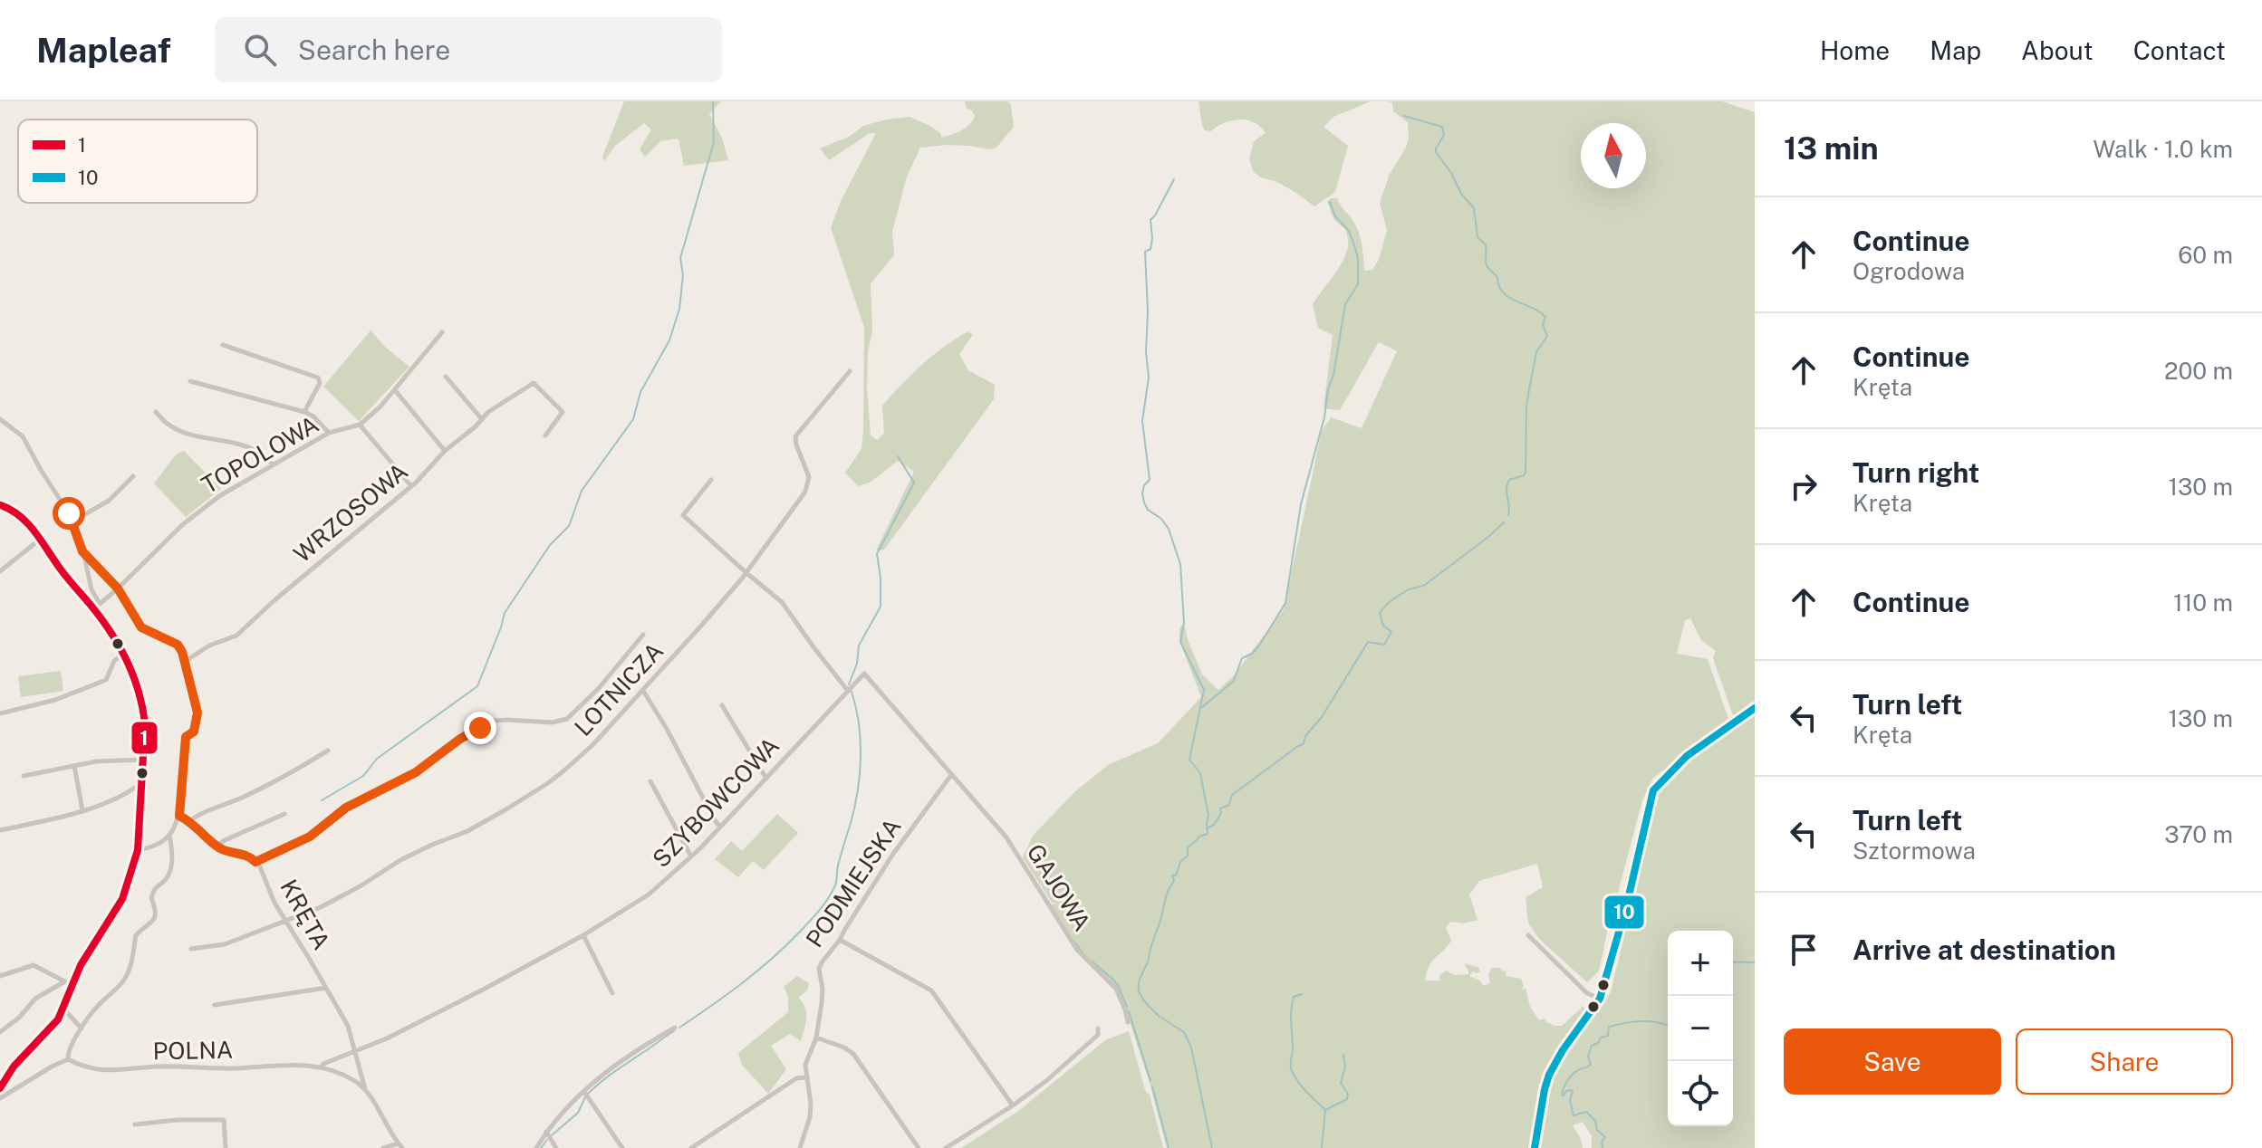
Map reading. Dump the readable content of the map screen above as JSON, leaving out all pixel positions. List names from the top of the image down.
{
  "streets": {
    "street": [
      "TOPOLOWA",
      "WRZOSOWA",
      "LOTNICZA",
      "SZYBOWCOWA",
      "PODMIEJSKA",
      "GAJOWA",
      "KRĘTA",
      "POLNA"
    ]
  },
  "crossings": [
    ["LOTNICZA", "KRĘTA"],
    ["SZYBOWCOWA", "PODMIEJSKA"],
    ["SZYBOWCOWA", "GAJOWA"],
    ["SZYBOWCOWA", "KRĘTA"],
    ["PODMIEJSKA", "GAJOWA"],
    ["KRĘTA", "POLNA"]
  ],
  "lines": ["transit line 1", "transit line 10"],
  "legend": ["1", "10"],
  "north": "top",
  "page": {
    "header": "Mapleaf",
    "search": "Search here",
    "nav": [
      "Home",
      "Map",
      "About",
      "Contact"
    ],
    "heading": ["13 min", "Walk · 1.0 km"],
    "list": [
      ["Continue", "Ogrodowa", "60 m"],
      ["Continue", "Kręta", "200 m"],
      ["Turn right", "Kręta", "130 m"],
      ["Continue", "110 m"],
      ["Turn left", "Kręta", "130 m"],
      ["Turn left", "Sztormowa", "370 m"],
      "Arrive at destination"
    ],
    "map_buttons": ["+", "−"],
    "buttons": ["Save", "Share"]
  }
}
